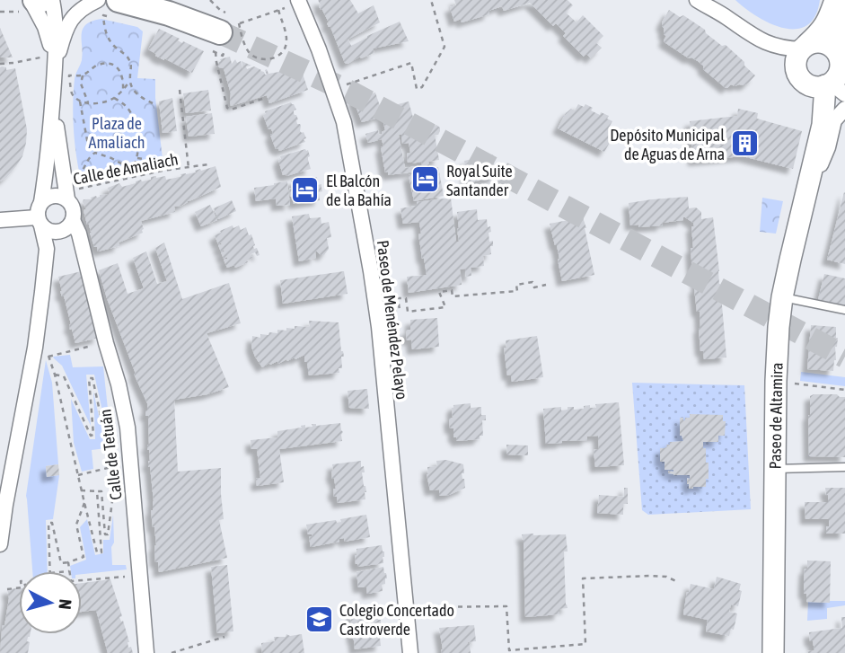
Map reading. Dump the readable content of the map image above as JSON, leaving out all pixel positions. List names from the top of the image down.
{
  "streets": {
    "main road": ["Paseo de Altamira"],
    "street": ["Paseo de Menéndez Pelayo", "Calle de Tetuán"],
    "path": ["Calle de Amaliach"]
  },
  "crossings": [
    ["Calle de Amaliach", "Calle de Tetuán"]
  ],
  "parks": ["Plaza de Amaliach"],
  "places": {
    "building": ["Depósito Municipal de Aguas de Arna"],
    "hotel": ["Royal Suite Santander", "El Balcón de la Bahía"],
    "school or university": ["Colegio Concertado Castroverde"]
  },
  "north": "right"
}
